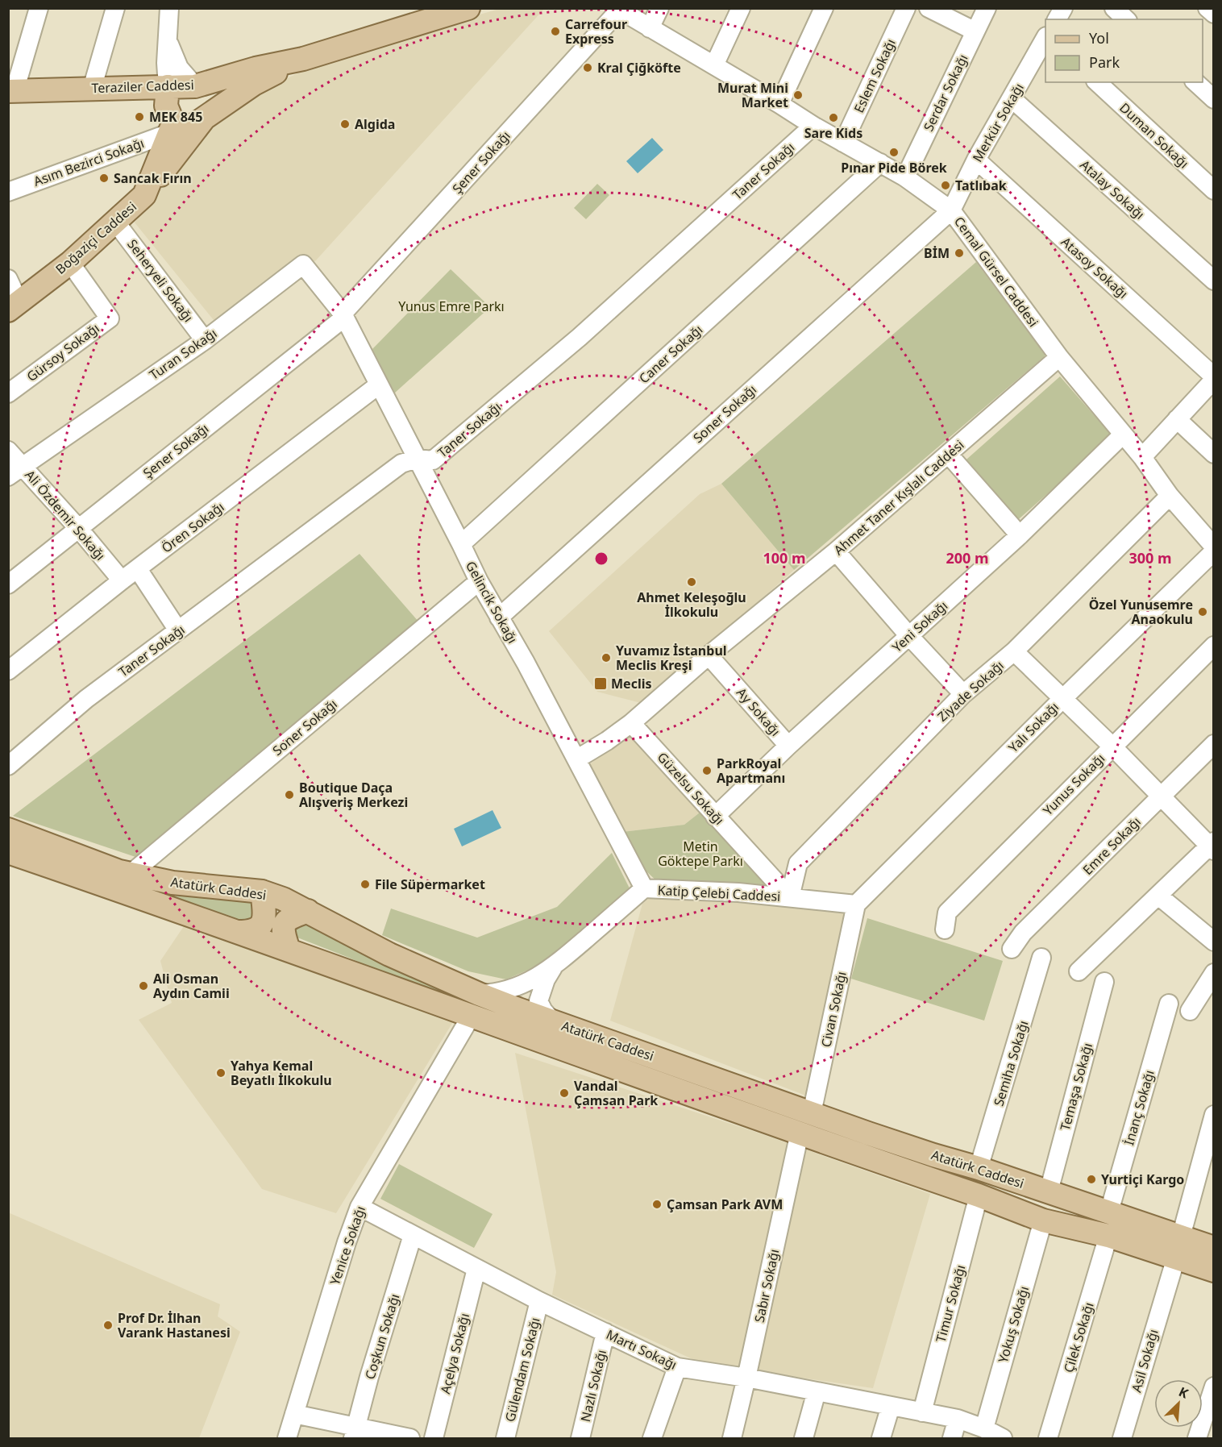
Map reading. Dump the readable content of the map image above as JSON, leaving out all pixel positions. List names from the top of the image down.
{
  "streets": {
    "main road": ["Teraziler Caddesi", "Boğaziçi Caddesi", "Atatürk Caddesi"],
    "street": [
      "Eslem Sokağı",
      "Serdar Sokağı",
      "Merkür Sokağı",
      "Duman Sokağı",
      "Asım Bezirci Sokağı",
      "Şener Sokağı",
      "Taner Sokağı",
      "Atalay Sokağı",
      "Atasoy Sokağı",
      "Cemal Gürsel Caddesi",
      "Seheryeli Sokağı",
      "Gürsoy Sokağı",
      "Turan Sokağı",
      "Caner Sokağı",
      "Soner Sokağı",
      "Ahmet Taner Kışlalı Caddesi",
      "Ali Özdemir Sokağı",
      "Ören Sokağı",
      "Gelincik Sokağı",
      "Yeni Sokağı",
      "Ziyade Sokağı",
      "Ay Sokağı",
      "Yalı Sokağı",
      "Yunus Sokağı",
      "Güzelsu Sokağı",
      "Emre Sokağı",
      "Katip Çelebi Caddesi",
      "Civan Sokağı",
      "Semiha Sokağı",
      "Temaşa Sokağı",
      "İnanç Sokağı",
      "Yenice Sokağı",
      "Sabır Sokağı",
      "Timur Sokağı",
      "Yokuş Sokağı",
      "Coşkun Sokağı",
      "Çilek Sokağı",
      "Martı Sokağı",
      "Açelya Sokağı",
      "Asil Sokağı",
      "Gülendam Sokağı",
      "Nazlı Sokağı"
    ]
  },
  "crossings": [
    ["Eslem Sokağı", "Cemal Gürsel Caddesi"],
    ["Teraziler Caddesi", "Asım Bezirci Sokağı"],
    ["Teraziler Caddesi", "Boğaziçi Caddesi"],
    ["Serdar Sokağı", "Cemal Gürsel Caddesi"],
    ["Merkür Sokağı", "Atalay Sokağı"],
    ["Merkür Sokağı", "Atasoy Sokağı"],
    ["Merkür Sokağı", "Cemal Gürsel Caddesi"],
    ["Merkür Sokağı", "Soner Sokağı"],
    ["Asım Bezirci Sokağı", "Boğaziçi Caddesi"],
    ["Şener Sokağı", "Cemal Gürsel Caddesi"],
    ["Şener Sokağı", "Turan Sokağı"],
    ["Şener Sokağı", "Ali Özdemir Sokağı"],
    ["Şener Sokağı", "Gelincik Sokağı"],
    ["Taner Sokağı", "Cemal Gürsel Caddesi"],
    ["Taner Sokağı", "Gelincik Sokağı"],
    ["Boğaziçi Caddesi", "Seheryeli Sokağı"],
    ["Boğaziçi Caddesi", "Gürsoy Sokağı"],
    ["Cemal Gürsel Caddesi", "Caner Sokağı"],
    ["Cemal Gürsel Caddesi", "Soner Sokağı"],
    ["Cemal Gürsel Caddesi", "Ahmet Taner Kışlalı Caddesi"],
    ["Cemal Gürsel Caddesi", "Yeni Sokağı"],
    ["Cemal Gürsel Caddesi", "Ziyade Sokağı"],
    ["Seheryeli Sokağı", "Turan Sokağı"],
    ["Turan Sokağı", "Ali Özdemir Sokağı"],
    ["Turan Sokağı", "Gelincik Sokağı"],
    ["Caner Sokağı", "Gelincik Sokağı"],
    ["Soner Sokağı", "Gelincik Sokağı"],
    ["Soner Sokağı", "Atatürk Caddesi"],
    ["Ahmet Taner Kışlalı Caddesi", "Gelincik Sokağı"],
    ["Ahmet Taner Kışlalı Caddesi", "Ay Sokağı"],
    ["Ahmet Taner Kışlalı Caddesi", "Güzelsu Sokağı"],
    ["Ali Özdemir Sokağı", "Ören Sokağı"],
    ["Ören Sokağı", "Gelincik Sokağı"],
    ["Gelincik Sokağı", "Katip Çelebi Caddesi"],
    ["Yeni Sokağı", "Ay Sokağı"],
    ["Yeni Sokağı", "Güzelsu Sokağı"],
    ["Ziyade Sokağı", "Güzelsu Sokağı"],
    ["Ziyade Sokağı", "Katip Çelebi Caddesi"],
    ["Yalı Sokağı", "Katip Çelebi Caddesi"],
    ["Yalı Sokağı", "Civan Sokağı"],
    ["Güzelsu Sokağı", "Katip Çelebi Caddesi"],
    ["Atatürk Caddesi", "Katip Çelebi Caddesi"],
    ["Atatürk Caddesi", "Civan Sokağı"],
    ["Atatürk Caddesi", "Semiha Sokağı"],
    ["Atatürk Caddesi", "Temaşa Sokağı"],
    ["Atatürk Caddesi", "İnanç Sokağı"],
    ["Atatürk Caddesi", "Yenice Sokağı"],
    ["Atatürk Caddesi", "Sabır Sokağı"],
    ["Atatürk Caddesi", "Timur Sokağı"],
    ["Atatürk Caddesi", "Yokuş Sokağı"],
    ["Atatürk Caddesi", "Çilek Sokağı"],
    ["Atatürk Caddesi", "Asil Sokağı"],
    ["Katip Çelebi Caddesi", "Civan Sokağı"],
    ["Yenice Sokağı", "Martı Sokağı"],
    ["Sabır Sokağı", "Martı Sokağı"],
    ["Timur Sokağı", "Martı Sokağı"],
    ["Yokuş Sokağı", "Martı Sokağı"],
    ["Coşkun Sokağı", "Martı Sokağı"],
    ["Martı Sokağı", "Açelya Sokağı"],
    ["Martı Sokağı", "Gülendam Sokağı"],
    ["Martı Sokağı", "Nazlı Sokağı"]
  ],
  "parks": ["Yunus Emre Parkı", "Metin Göktepe Parkı"],
  "places": {
    "other": [
      "Carrefour Express",
      "Kral Çiğköfte",
      "Murat Mini Market",
      "MEK 845",
      "Sare Kids",
      "Algida",
      "Pınar Pide Börek",
      "Sancak Fırın",
      "Tatlıbak",
      "BİM",
      "Ahmet Keleşoğlu İlkokulu",
      "Özel Yunusemre Anaokulu",
      "Yuvamız İstanbul Meclis Kreşi",
      "ParkRoyal Apartmanı",
      "Boutique Daça Alışveriş Merkezi",
      "File Süpermarket",
      "Ali Osman Aydın Camii",
      "Yahya Kemal Beyatlı İlkokulu",
      "Vandal Çamsan Park",
      "Yurtiçi Kargo",
      "Çamsan Park AVM",
      "Prof Dr. İlhan Varank Hastanesi"
    ],
    "transit": ["Meclis"]
  },
  "legend": ["Yol", "Park"],
  "north": "top right",
  "rings": ["100 m", "200 m", "300 m"]
}
